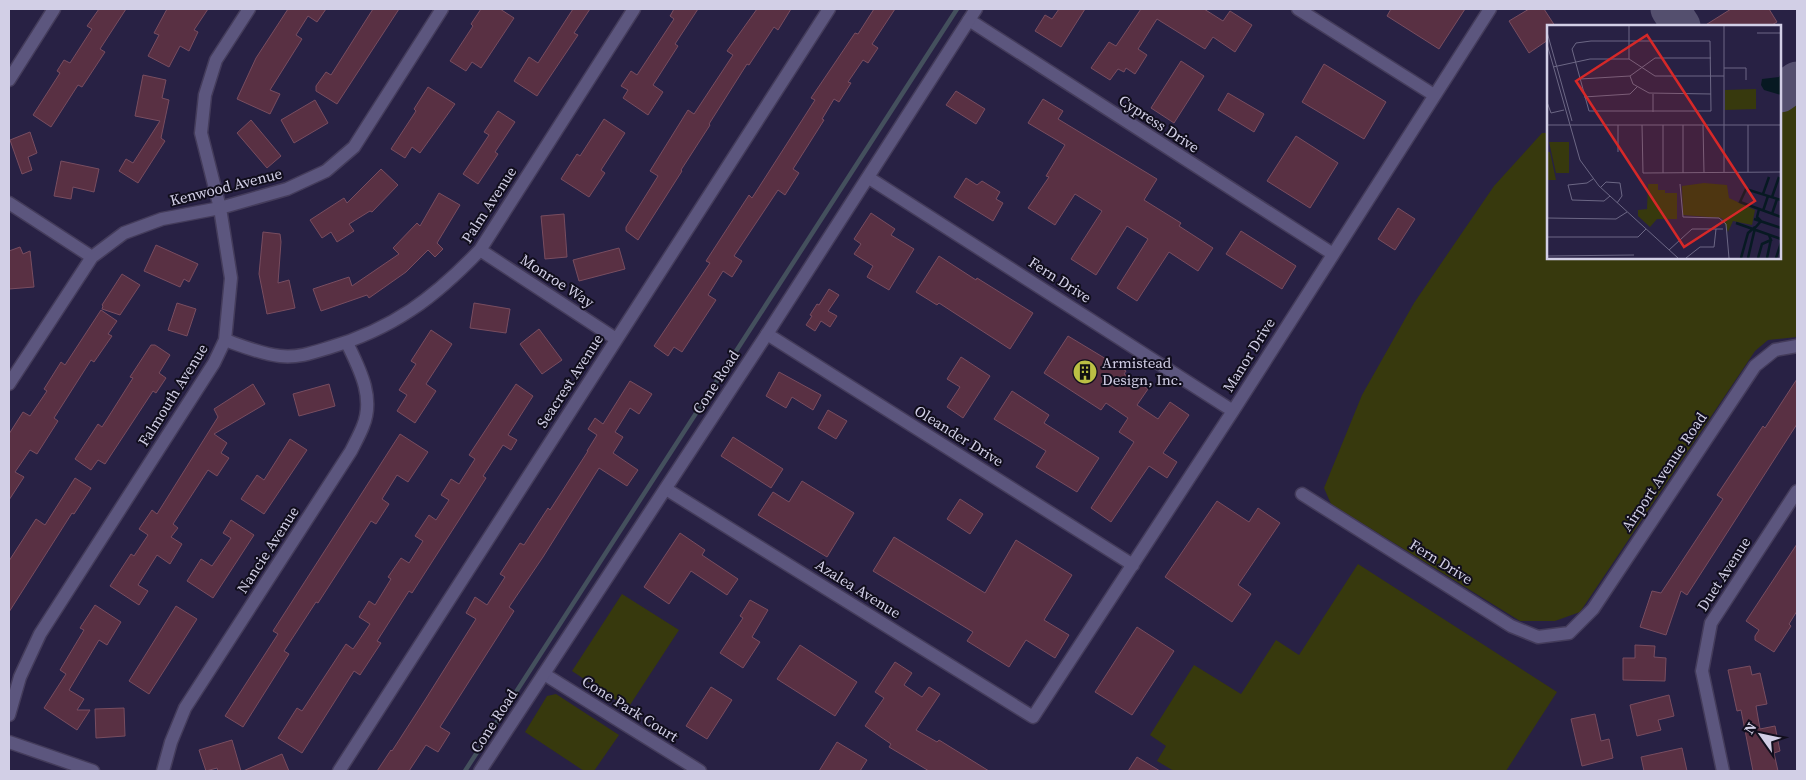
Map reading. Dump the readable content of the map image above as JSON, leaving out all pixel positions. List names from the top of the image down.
{
  "streets": {
    "street": [
      "Cypress Drive",
      "Kenwood Avenue",
      "Palm Avenue",
      "Fern Drive",
      "Monroe Way",
      "Manor Drive",
      "Seacrest Avenue",
      "Cone Road",
      "Falmouth Avenue",
      "Oleander Drive",
      "Airport Avenue Road",
      "Nancie Avenue",
      "Duet Avenue",
      "Azalea Avenue",
      "Cone Park Court"
    ]
  },
  "crossings": [
    ["Cypress Drive", "Manor Drive"],
    ["Cypress Drive", "Cone Road"],
    ["Kenwood Avenue", "Falmouth Avenue"],
    ["Palm Avenue", "Monroe Way"],
    ["Palm Avenue", "Falmouth Avenue"],
    ["Palm Avenue", "Nancie Avenue"],
    ["Fern Drive", "Manor Drive"],
    ["Fern Drive", "Cone Road"],
    ["Fern Drive", "Airport Avenue Road"],
    ["Monroe Way", "Seacrest Avenue"],
    ["Manor Drive", "Oleander Drive"],
    ["Manor Drive", "Azalea Avenue"],
    ["Cone Road", "Oleander Drive"],
    ["Cone Road", "Azalea Avenue"],
    ["Cone Road", "Cone Park Court"]
  ],
  "places": {
    "building": ["Armistead Design, Inc."]
  },
  "north": "top left"
}
